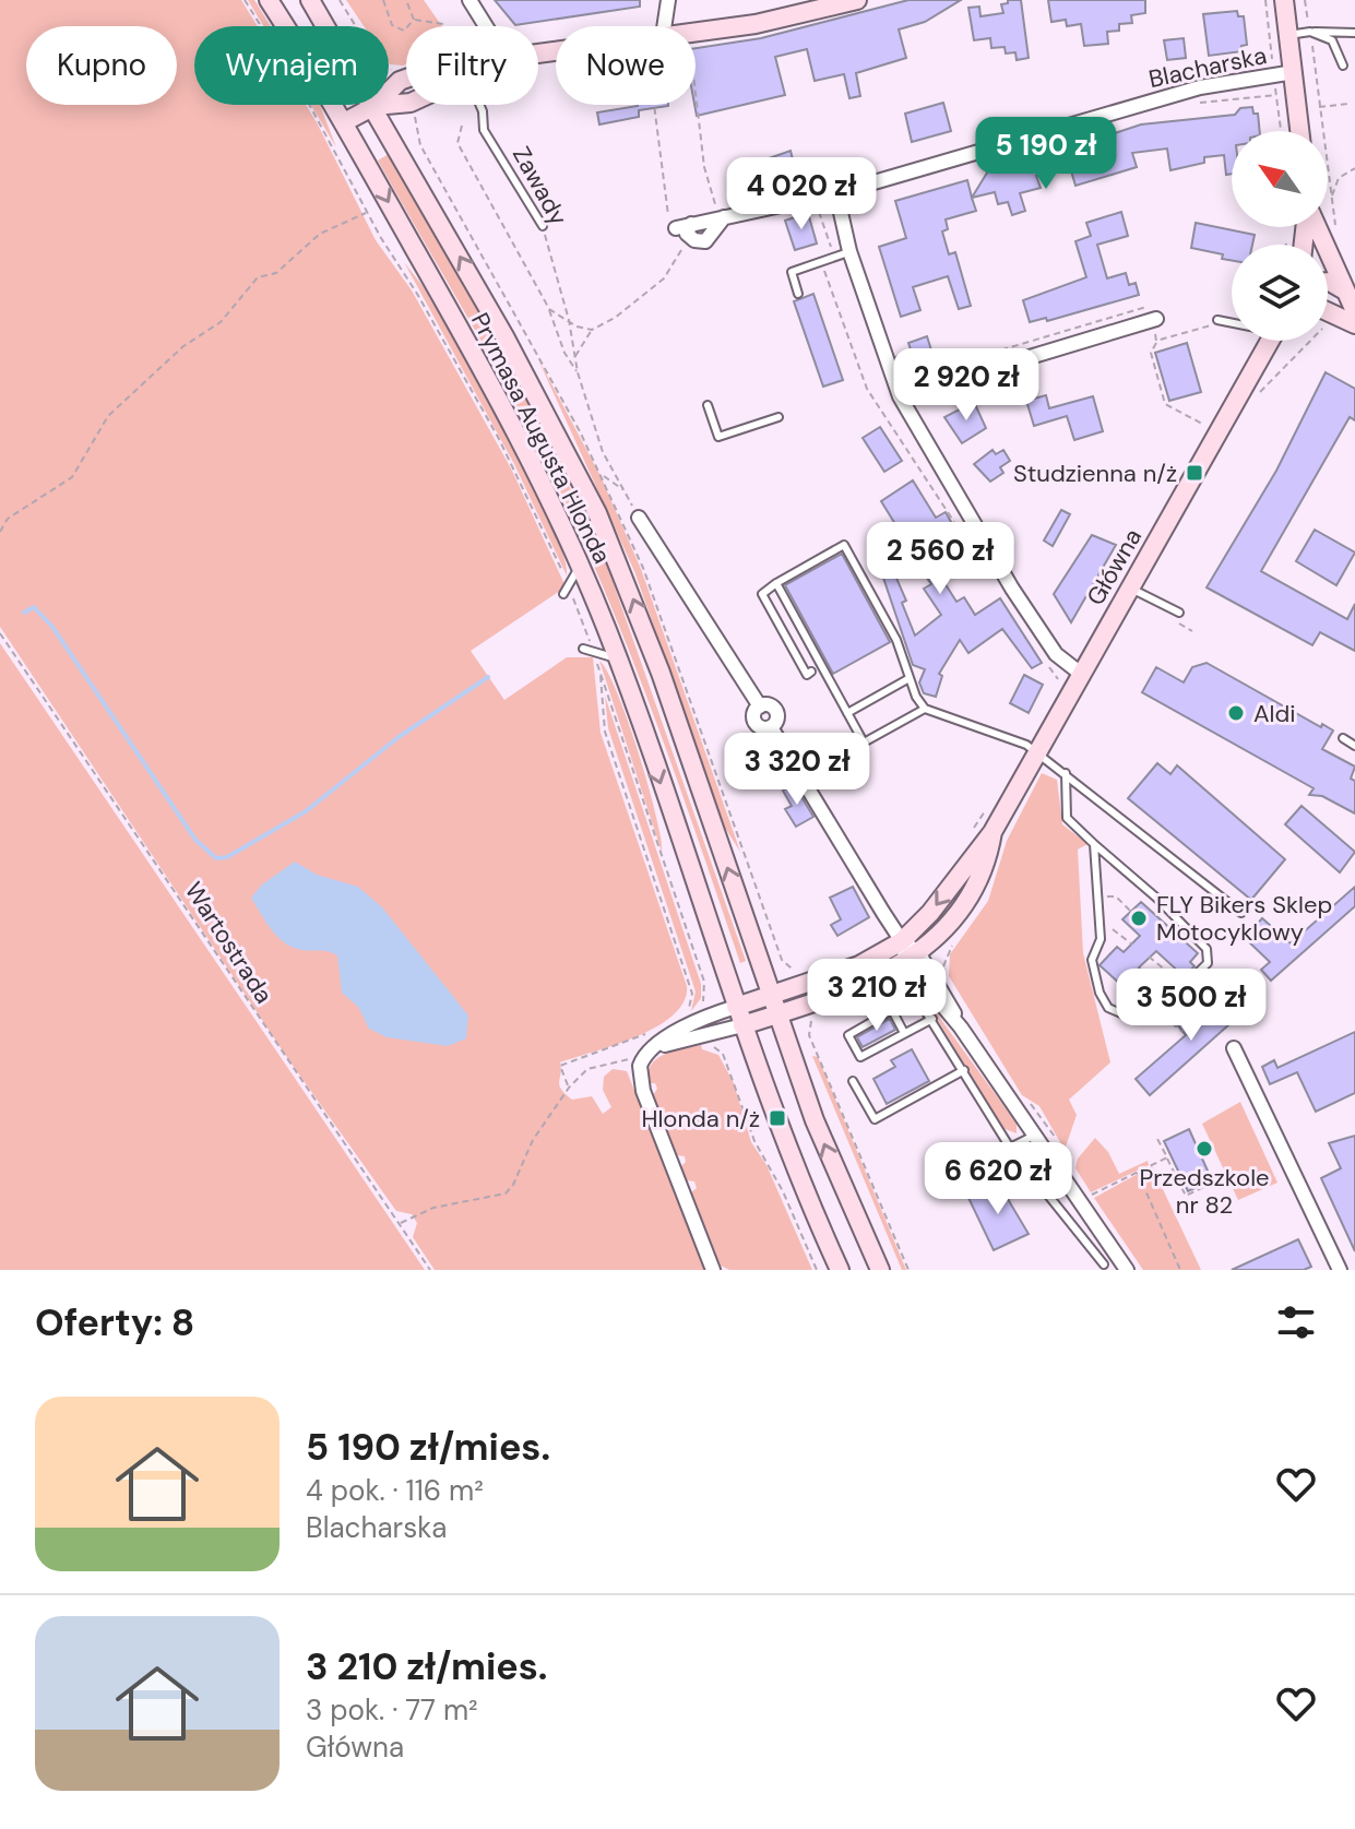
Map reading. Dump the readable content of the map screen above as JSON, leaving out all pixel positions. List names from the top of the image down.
{
  "streets": {
    "main road": ["Prymasa Augusta Hlonda", "Główna"],
    "street": ["Blacharska"],
    "lane": ["Zawady"],
    "path": ["Wartostrada"]
  },
  "crossings": [
    ["Prymasa Augusta Hlonda", "Główna"]
  ],
  "places": {
    "transit": ["Studzienna n/ż", "Hlonda n/ż"],
    "other": ["Aldi", "FLY Bikers Sklep Motocyklowy", "Przedszkole nr 82"]
  },
  "north": "top left",
  "page": {
    "chip": [
      "Kupno",
      "Wynajem",
      "Filtry",
      "Nowe"
    ],
    "price": [
      "5 190 zł",
      "4 020 zł",
      "2 920 zł",
      "2 560 zł",
      "3 320 zł",
      "3 210 zł",
      "3 500 zł",
      "6 620 zł"
    ],
    "heading": "Oferty: 8",
    "list": [
      {
        "name": "5 190 zł/mies.",
        "note": "4 pok. · 116 m² · Blacharska"
      },
      {
        "name": "3 210 zł/mies.",
        "note": "3 pok. · 77 m² · Główna"
      }
    ]
  }
}
